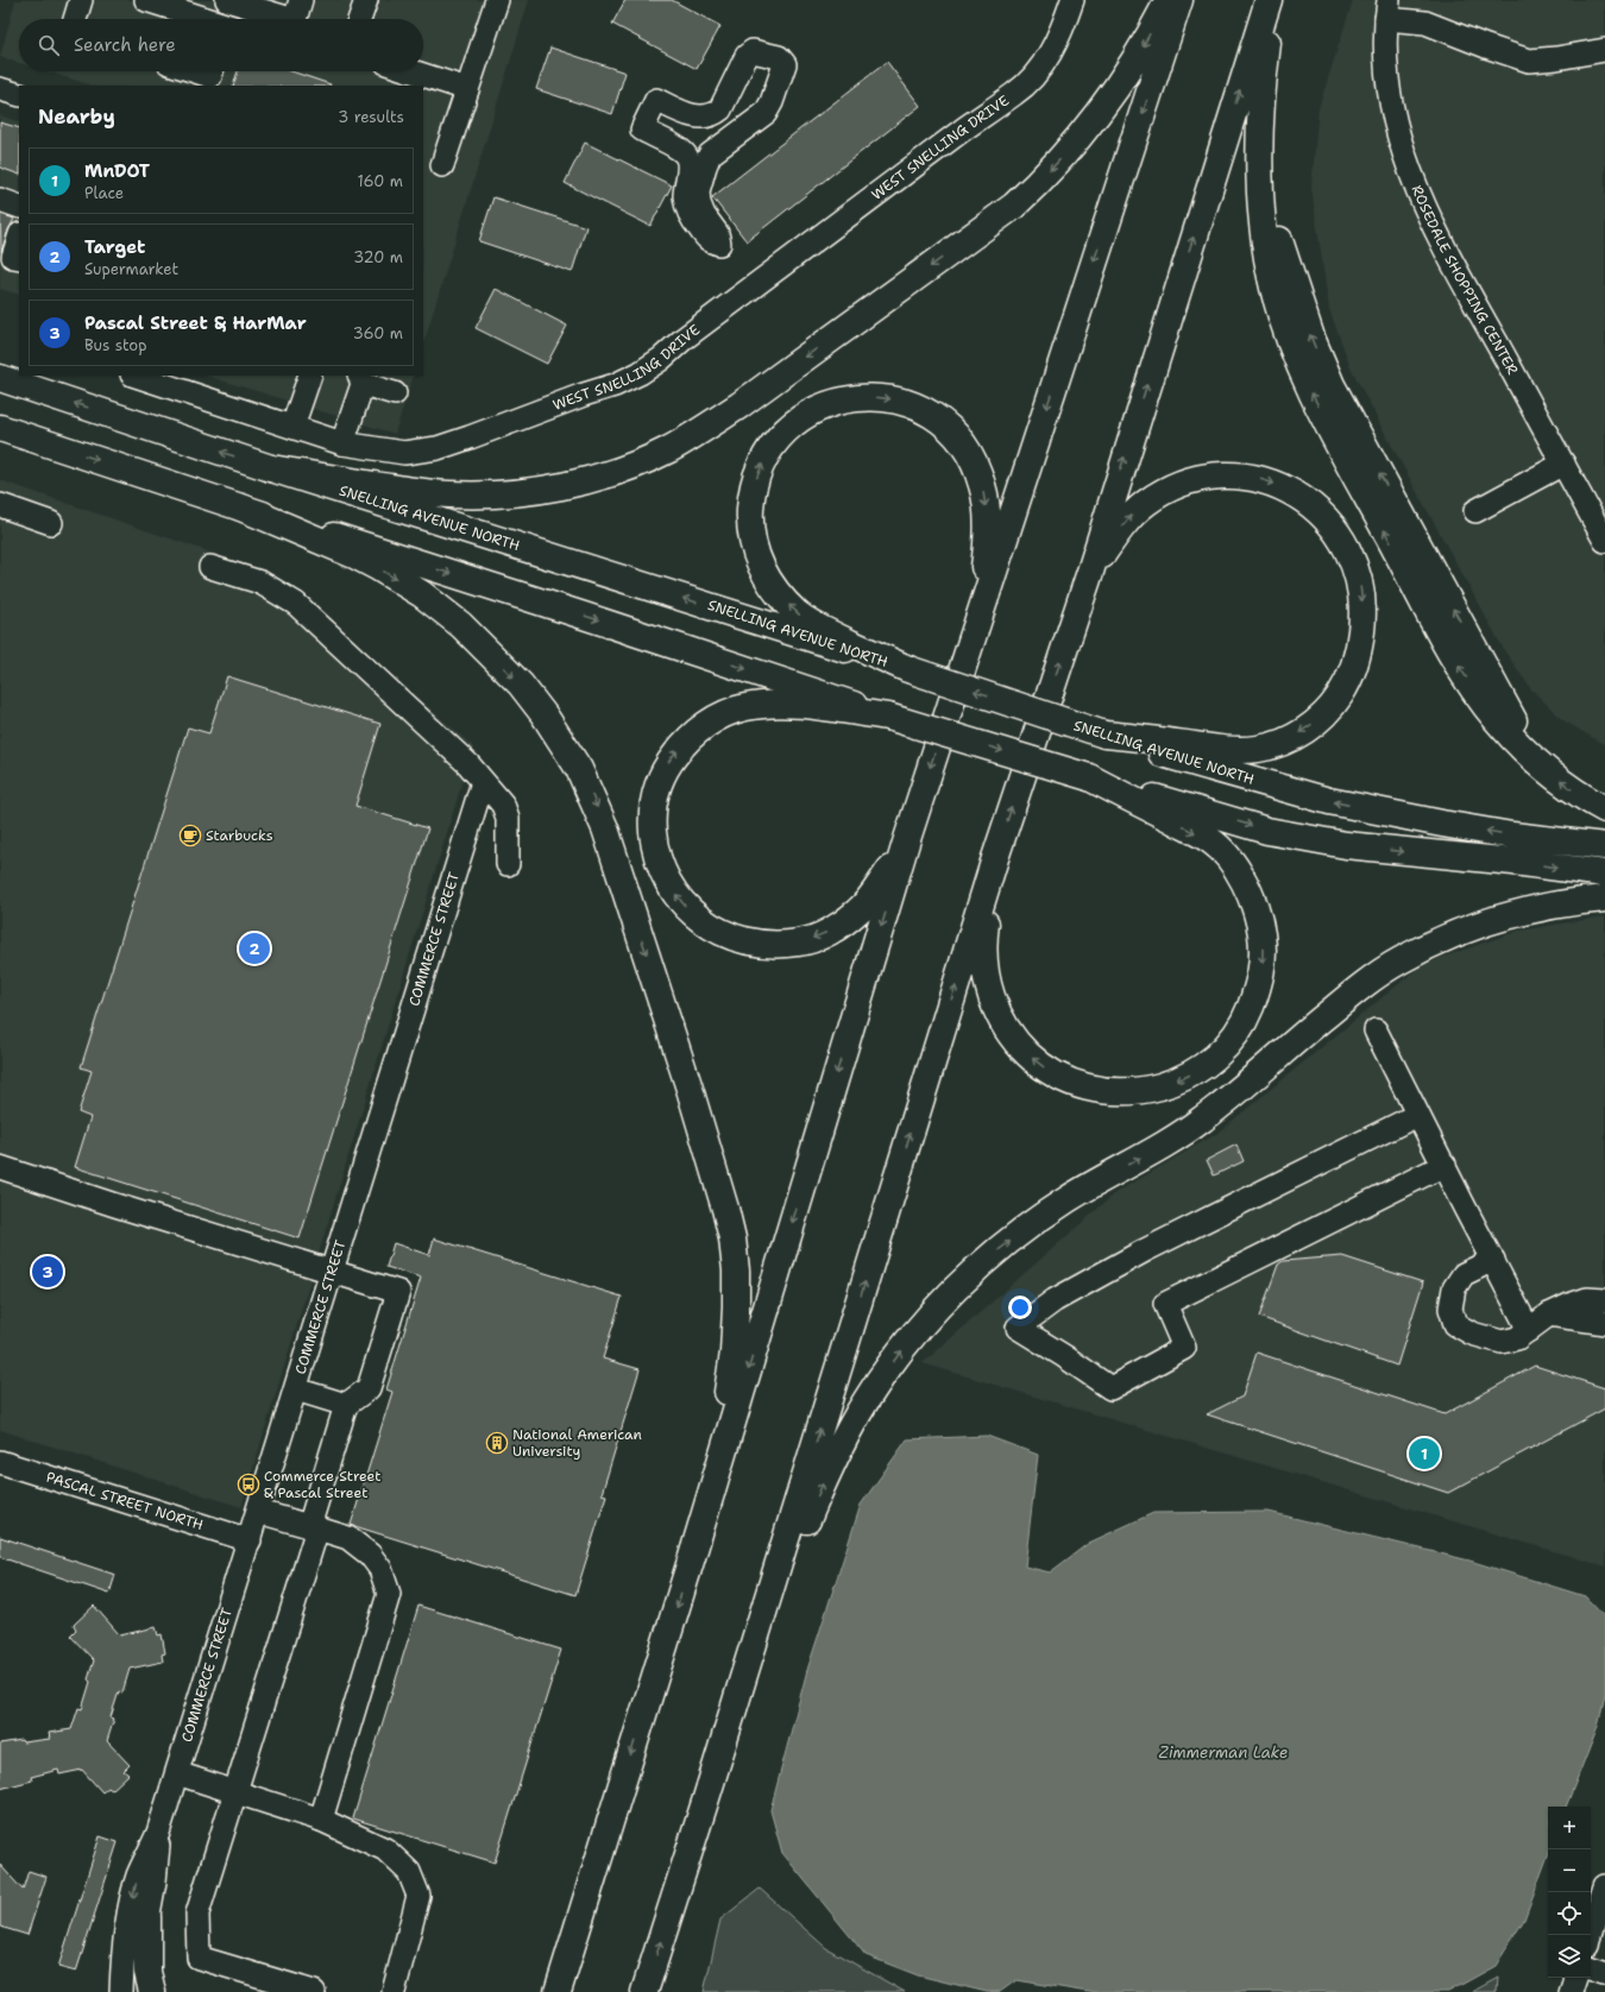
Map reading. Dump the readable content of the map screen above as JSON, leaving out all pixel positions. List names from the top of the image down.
{
  "streets": {
    "main road": ["SNELLING AVENUE NORTH"],
    "street": [
      "WEST SNELLING DRIVE",
      "ROSEDALE SHOPPING CENTER",
      "COMMERCE STREET",
      "PASCAL STREET NORTH"
    ]
  },
  "crossings": [
    ["COMMERCE STREET", "PASCAL STREET NORTH"]
  ],
  "water": ["Zimmerman Lake"],
  "places": {
    "cafe": ["Starbucks"],
    "building": ["National American University"],
    "bus stop": ["Commerce Street & Pascal Street"]
  },
  "page": {
    "search": "Search here",
    "heading": ["Nearby", "3 results"],
    "list": [
      {
        "mark": "1",
        "name": "MnDOT",
        "note": "Place",
        "value": "160 m"
      },
      {
        "mark": "2",
        "name": "Target",
        "note": "Supermarket",
        "value": "320 m"
      },
      {
        "mark": "3",
        "name": "Pascal Street & HarMar",
        "note": "Bus stop",
        "value": "360 m"
      }
    ],
    "pins": ["2", "3", "1"],
    "map_buttons": ["+", "−"]
  }
}
